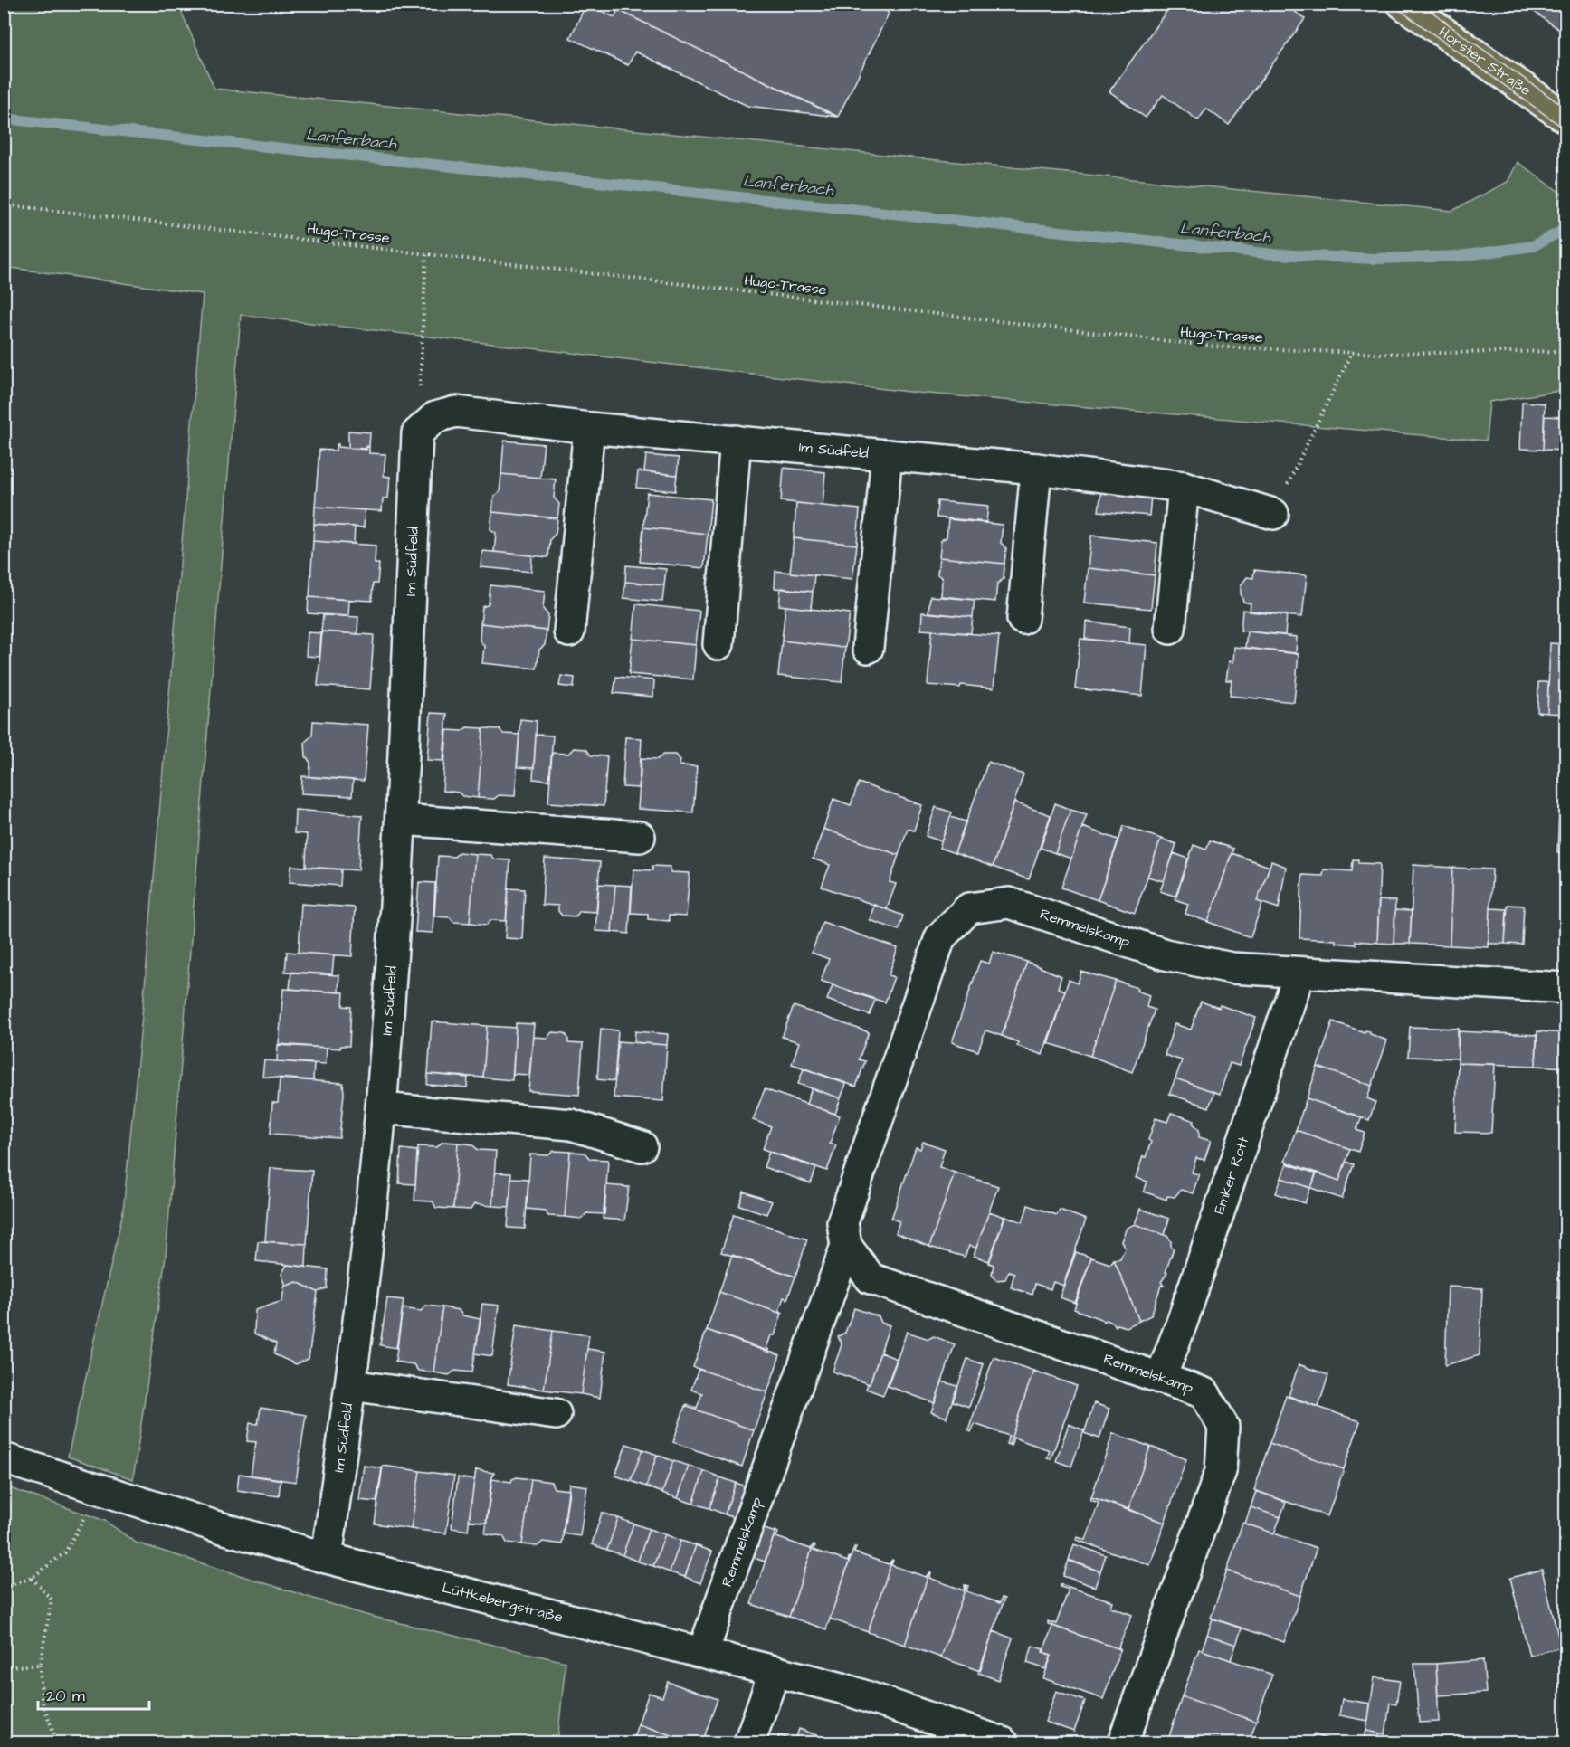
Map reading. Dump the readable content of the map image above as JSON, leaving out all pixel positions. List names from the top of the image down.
{
  "streets": {
    "main road": ["Horster Straße"],
    "street": [
      "Im Südfeld",
      "Remmelskamp",
      "Emker Rott",
      "Lüttkebergstraße"
    ],
    "path": ["Hugo-Trasse"]
  },
  "crossings": [
    ["Im Südfeld", "Lüttkebergstraße"],
    ["Remmelskamp", "Emker Rott"],
    ["Remmelskamp", "Lüttkebergstraße"]
  ],
  "water": ["Lanferbach"],
  "scale_bar": "20 m"
}
